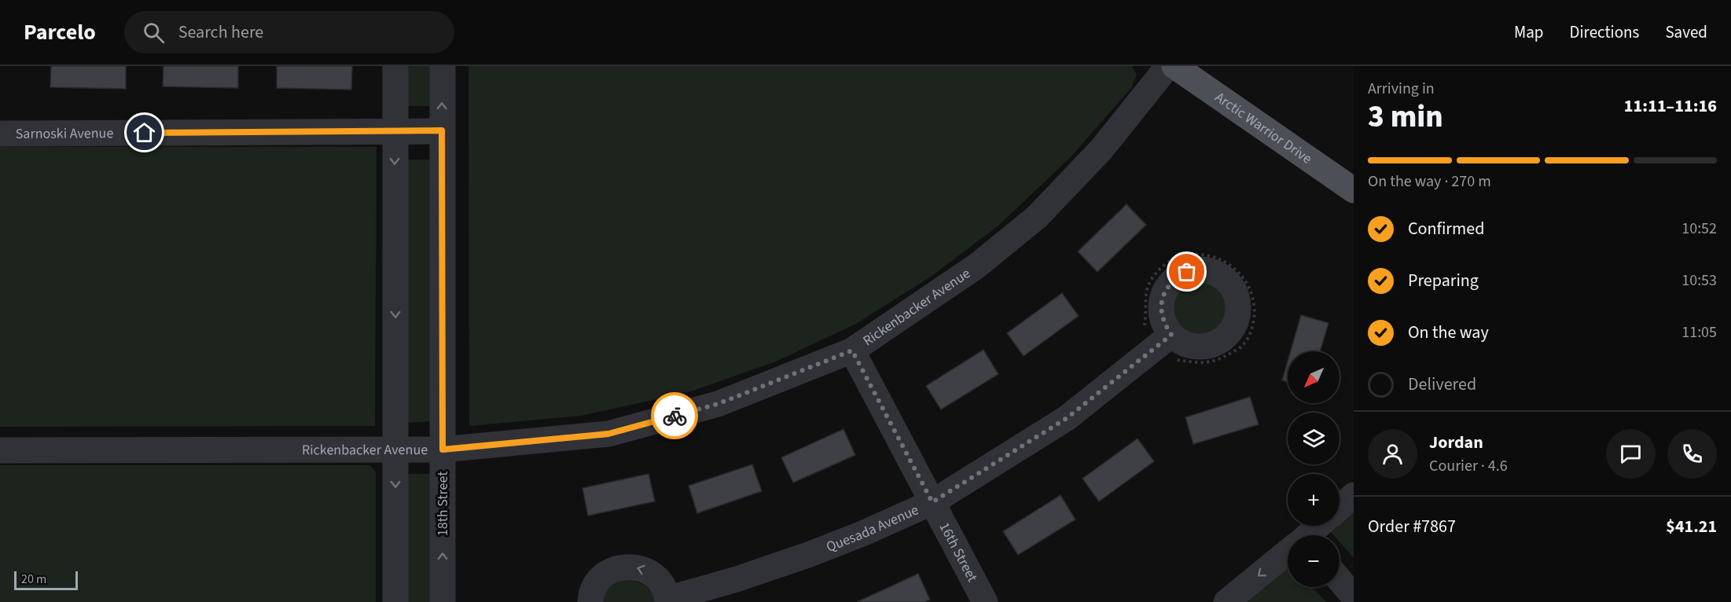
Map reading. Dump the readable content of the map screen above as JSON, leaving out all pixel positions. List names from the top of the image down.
{
  "streets": {
    "main road": ["Arctic Warrior Drive"],
    "street": [
      "Sarnoski Avenue",
      "Rickenbacker Avenue",
      "18th Street",
      "Quesada Avenue",
      "16th Street"
    ]
  },
  "crossings": [
    ["Sarnoski Avenue", "18th Street"],
    ["Rickenbacker Avenue", "18th Street"],
    ["Rickenbacker Avenue", "16th Street"],
    ["Quesada Avenue", "16th Street"]
  ],
  "scale_bar": "20 m",
  "north": "bottom left",
  "page": {
    "header": "Parcelo",
    "search": "Search here",
    "nav": ["Map", "Directions", "Saved"],
    "heading": ["3 min", "Arriving in", "11:11–11:16"],
    "panel": [
      "Jordan",
      "Courier · 4.6",
      "Order #7867",
      "$41.21"
    ],
    "bar": "On the way · 270 m",
    "list": [
      ["Confirmed", "10:52"],
      ["Preparing", "10:53"],
      ["On the way", "11:05"],
      "Delivered"
    ],
    "map_buttons": ["+", "−"],
    "scale": "20 m"
  }
}
